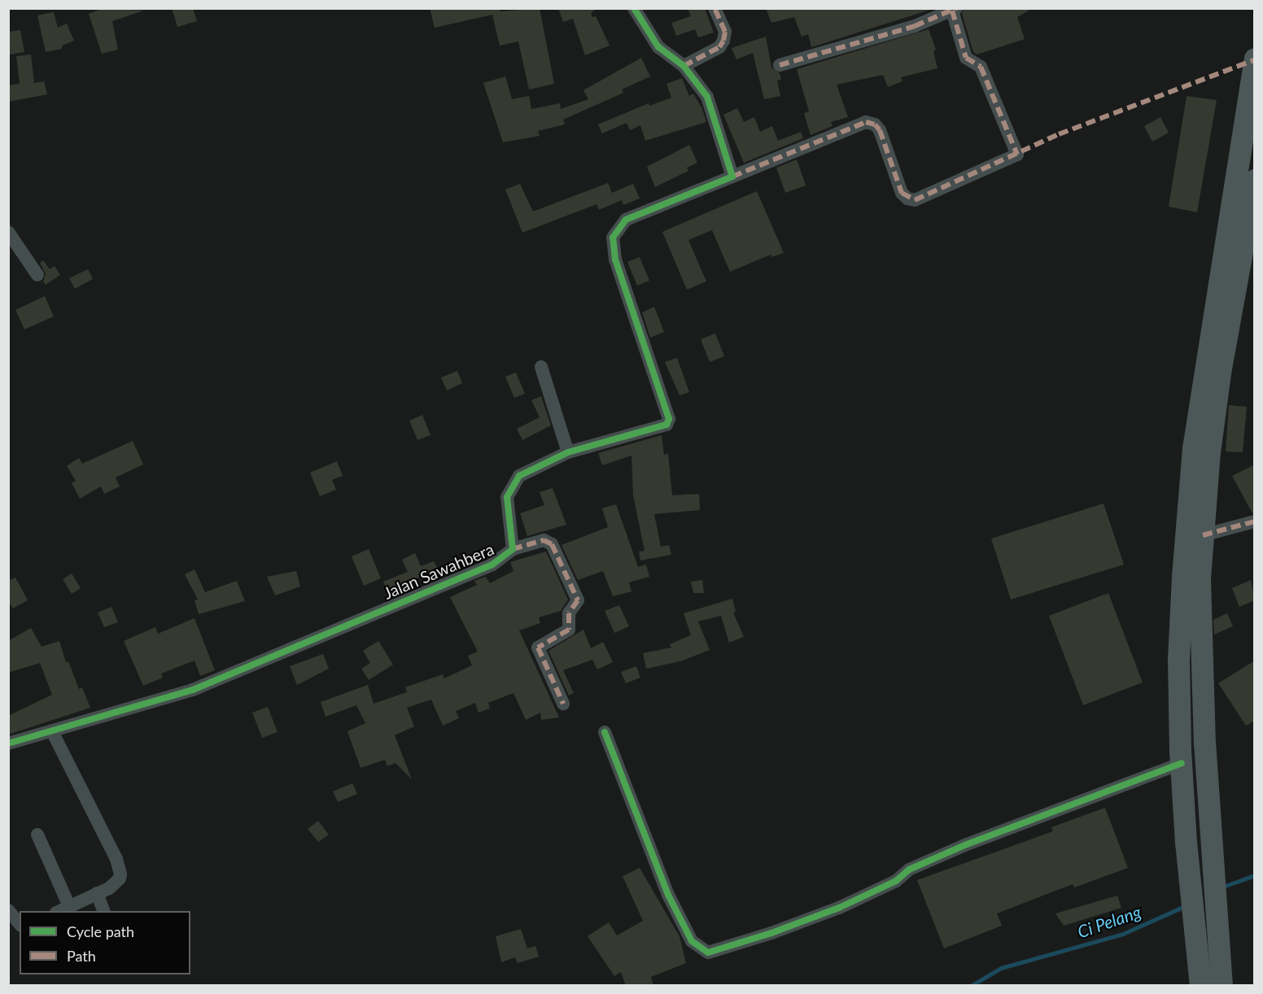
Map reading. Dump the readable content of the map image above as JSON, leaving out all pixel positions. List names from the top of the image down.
{
  "streets": {
    "street": ["Jalan Sawahbera"]
  },
  "water": ["Ci Pelang"],
  "legend": ["Cycle path", "Path"]
}
